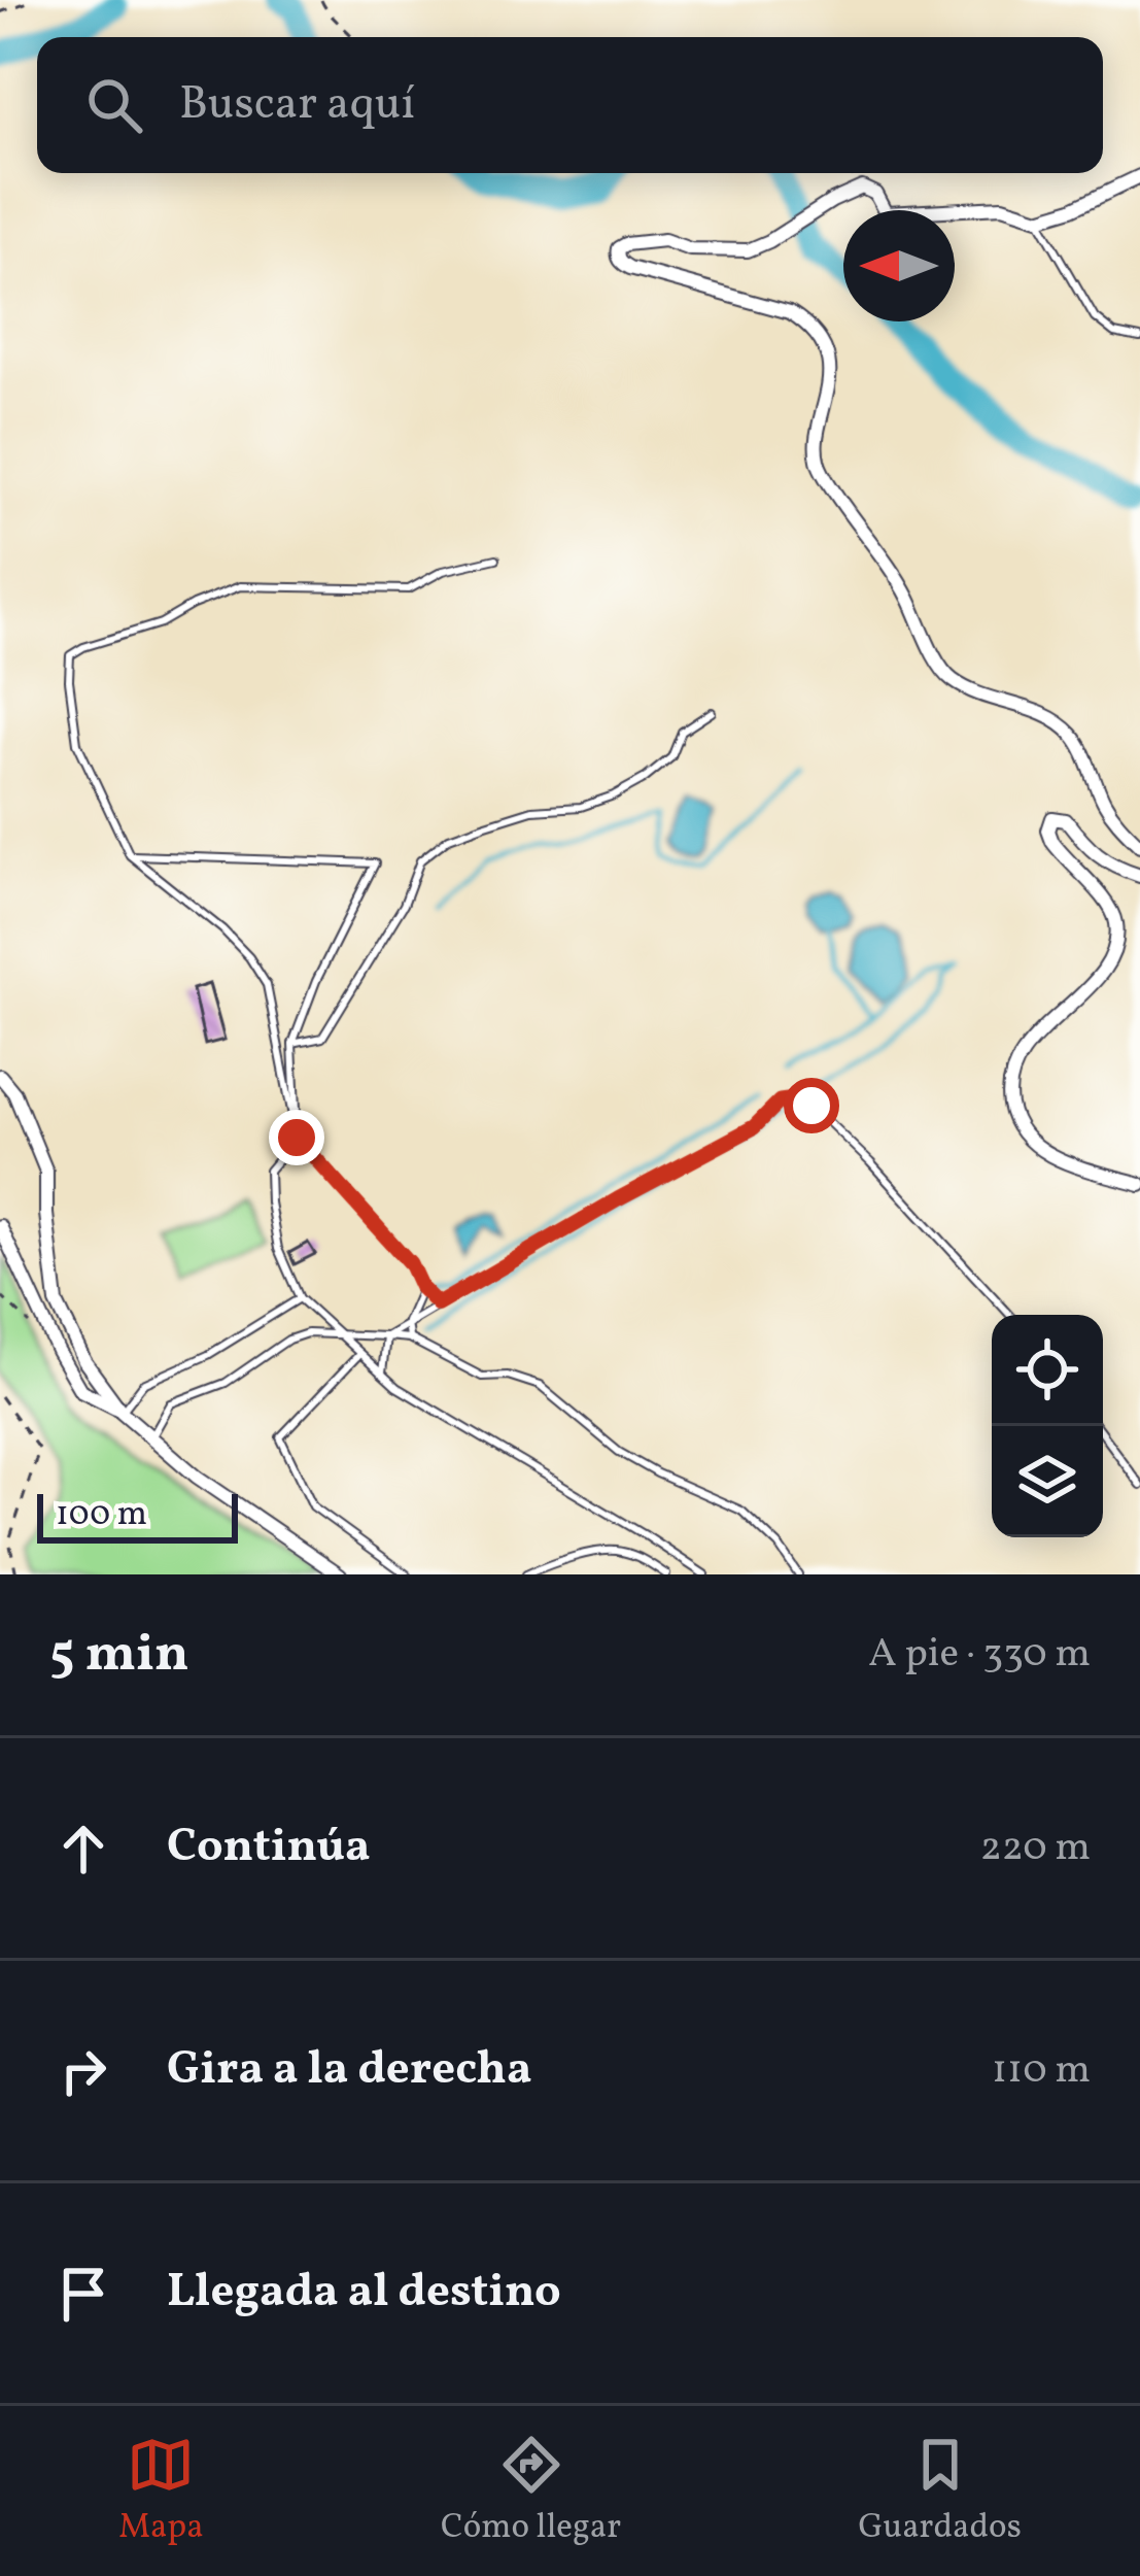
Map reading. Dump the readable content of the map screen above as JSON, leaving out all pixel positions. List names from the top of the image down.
{
  "scale_bar": "100 m",
  "north": "left",
  "page": {
    "search": "Buscar aquí",
    "scale": "100 m",
    "heading": ["5 min", "A pie · 330 m"],
    "list": [
      ["Continúa", "220 m"],
      ["Gira a la derecha", "110 m"],
      "Llegada al destino"
    ],
    "nav": ["Mapa", "Cómo llegar", "Guardados"]
  }
}
